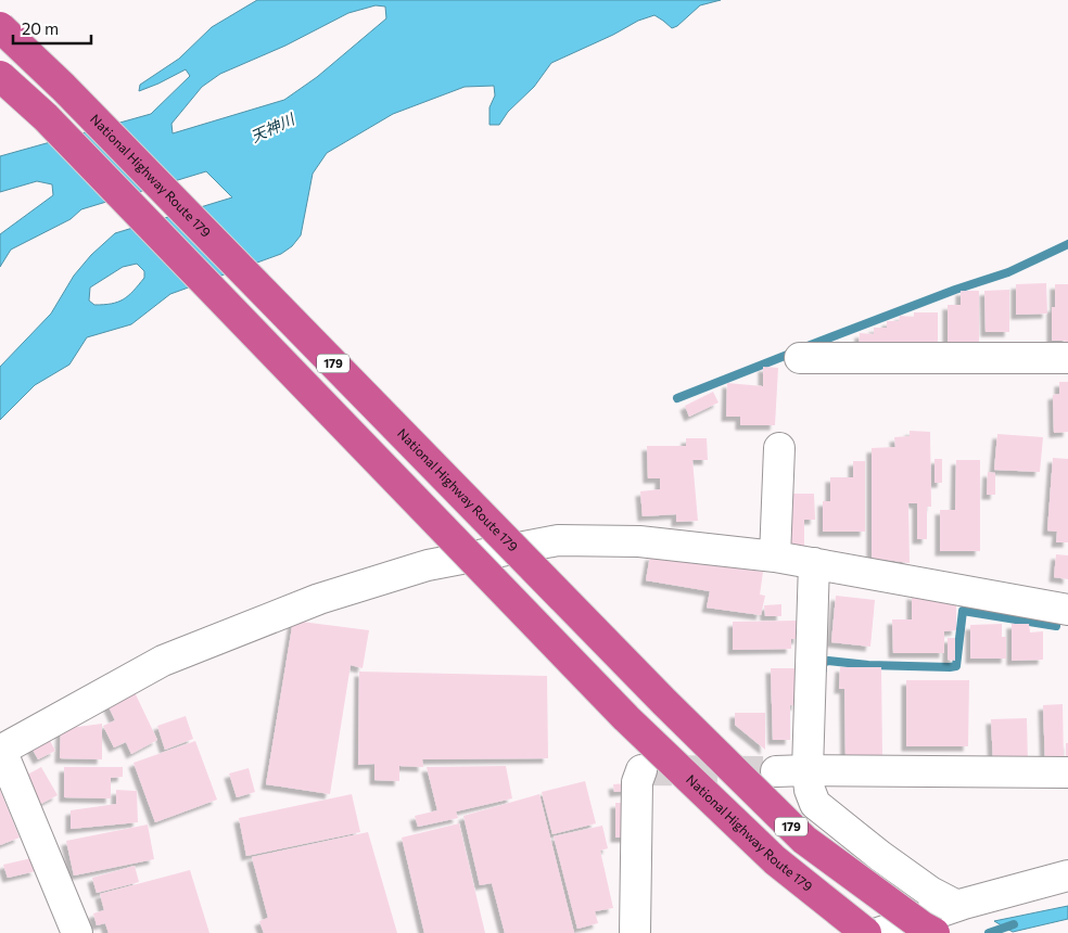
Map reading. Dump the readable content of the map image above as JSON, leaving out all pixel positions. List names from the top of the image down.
{
  "streets": {
    "highway": ["National Highway Route 179", "179"]
  },
  "water": ["天神川"],
  "scale_bar": "20 m"
}
